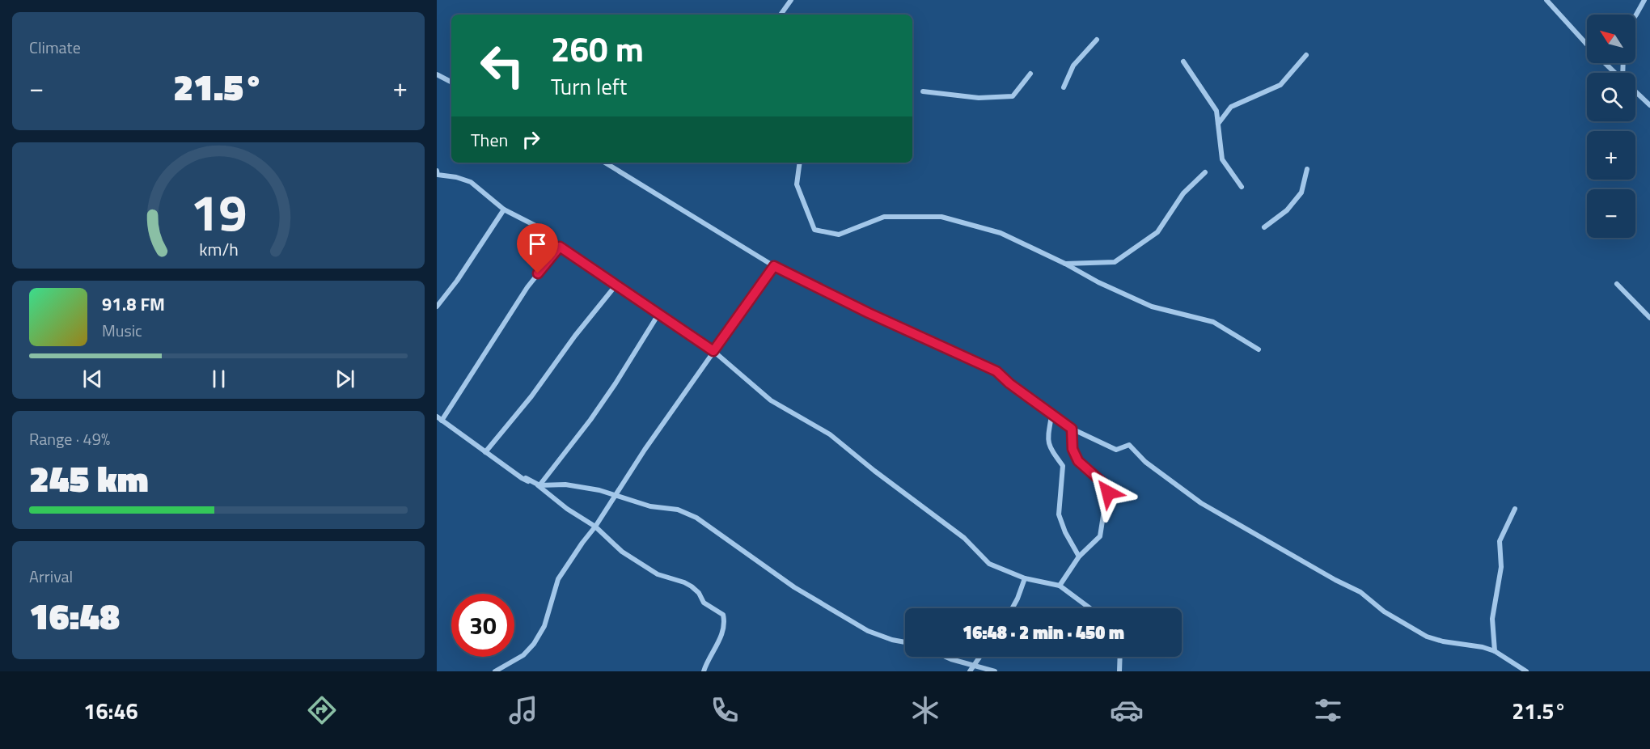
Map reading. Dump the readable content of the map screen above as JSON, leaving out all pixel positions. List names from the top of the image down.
{
  "north": "top left",
  "page": {
    "tile": [
      "Climate",
      ["Range · 49%", "245 km"],
      ["Arrival", "16:48"]
    ],
    "map_buttons": ["+", "−"],
    "turn": ["260 m", "Turn left"],
    "heat": ["−", "21.5°", "+"],
    "then": "Then",
    "song": ["91.8 FM", "Music"],
    "limit": "30",
    "trip": "16:48 · 2 min · 450 m",
    "tabs": ["16:46", "21.5°"],
    "gauge": ["19", "km/h"]
  }
}
